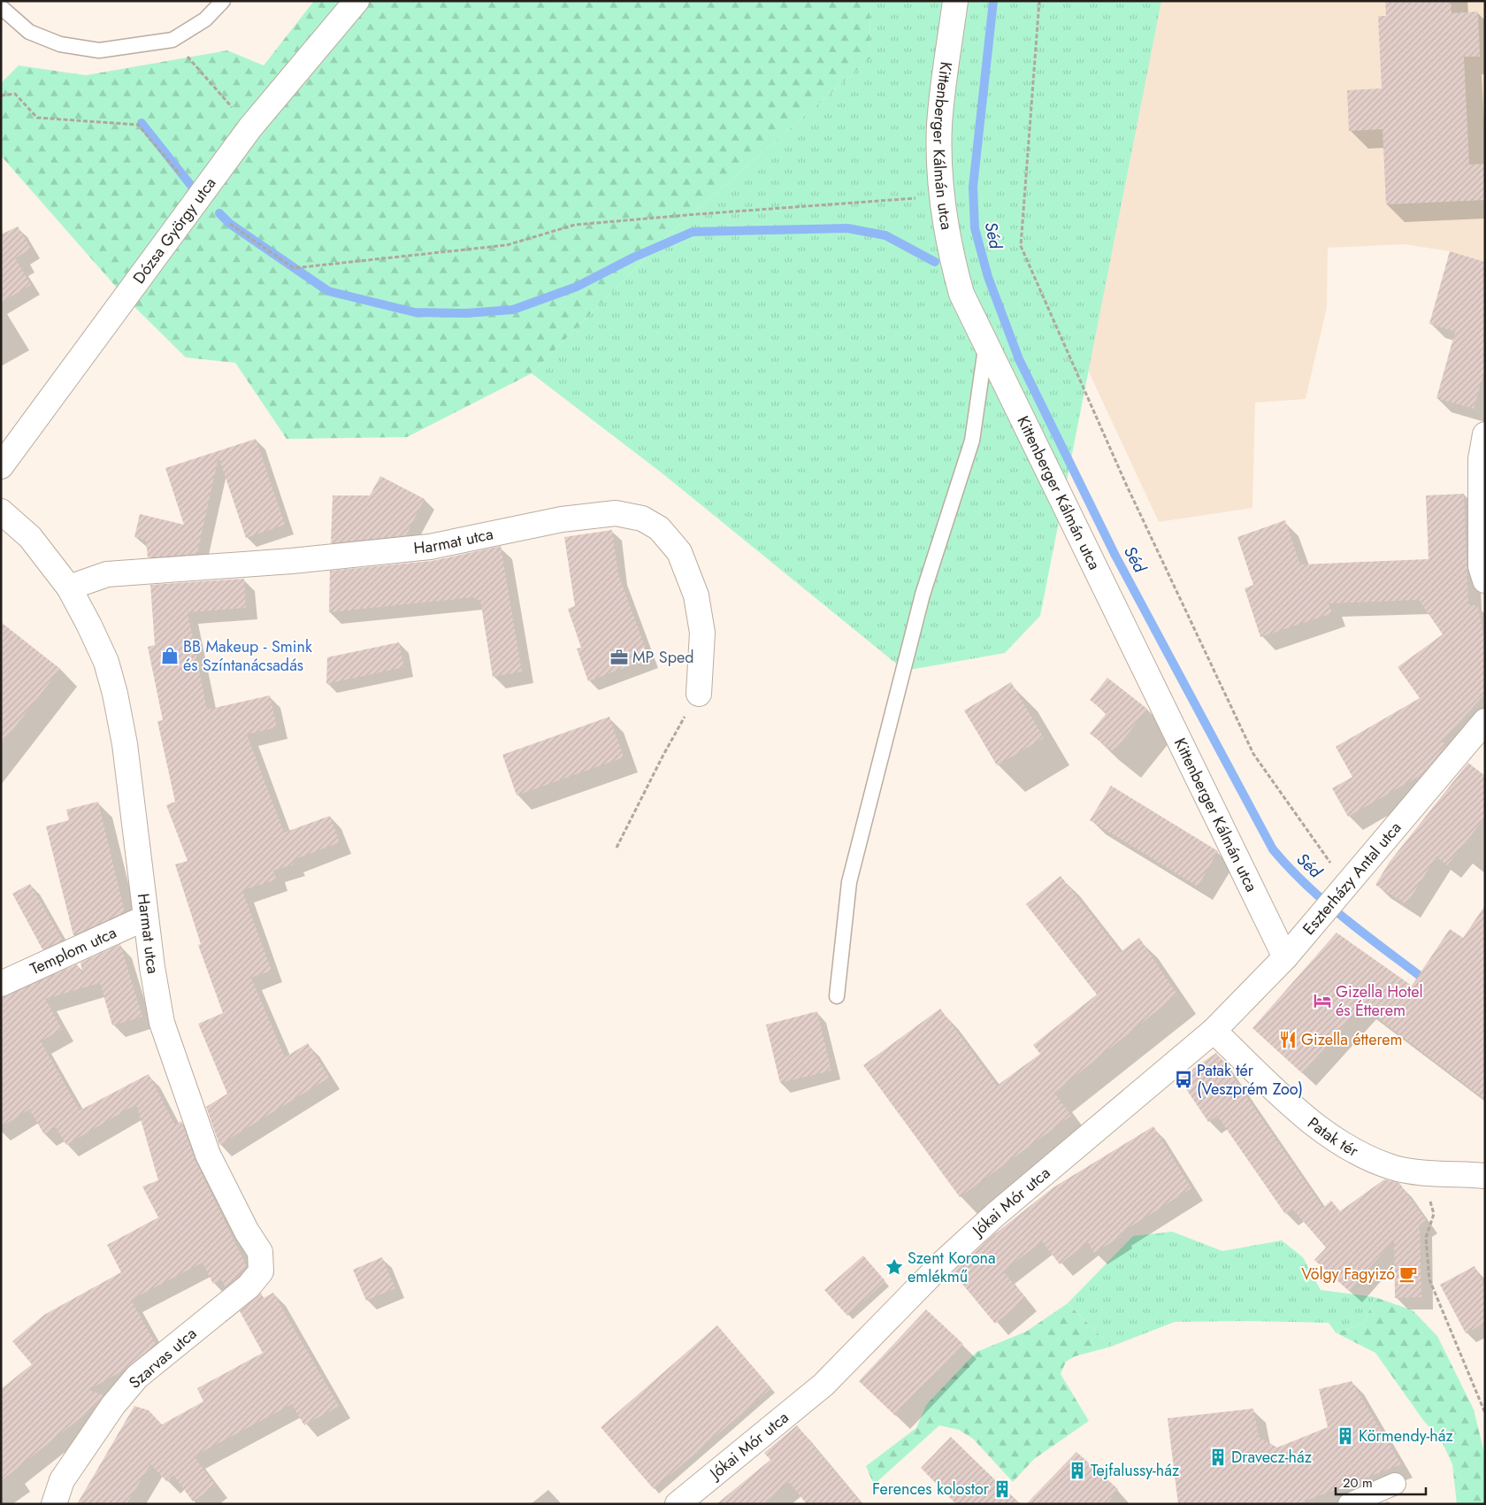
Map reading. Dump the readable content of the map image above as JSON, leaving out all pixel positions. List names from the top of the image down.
{
  "streets": {
    "street": [
      "Kittenberger Kálmán utca",
      "Dózsa György utca",
      "Harmat utca",
      "Eszterházy Antal utca",
      "Templom utca",
      "Patak tér",
      "Jókai Mór utca",
      "Szarvas utca"
    ]
  },
  "crossings": [
    ["Kittenberger Kálmán utca", "Eszterházy Antal utca"],
    ["Harmat utca", "Templom utca"],
    ["Harmat utca", "Szarvas utca"],
    ["Eszterházy Antal utca", "Patak tér"],
    ["Eszterházy Antal utca", "Jókai Mór utca"],
    ["Patak tér", "Jókai Mór utca"]
  ],
  "water": ["Séd"],
  "places": {
    "shop": ["BB Makeup - Smink és Színtanácsadás"],
    "office": ["MP Sped"],
    "hotel": ["Gizella Hotel és Étterem"],
    "restaurant": ["Gizella étterem"],
    "bus stop": ["Patak tér (Veszprém Zoo)"],
    "place": ["Szent Korona emlékmű"],
    "cafe": ["Völgy Fagyizó"],
    "building": [
      "Körmendy-ház",
      "Dravecz-ház",
      "Tejfalussy-ház",
      "Ferences kolostor"
    ]
  },
  "scale_bar": "20 m"
}
